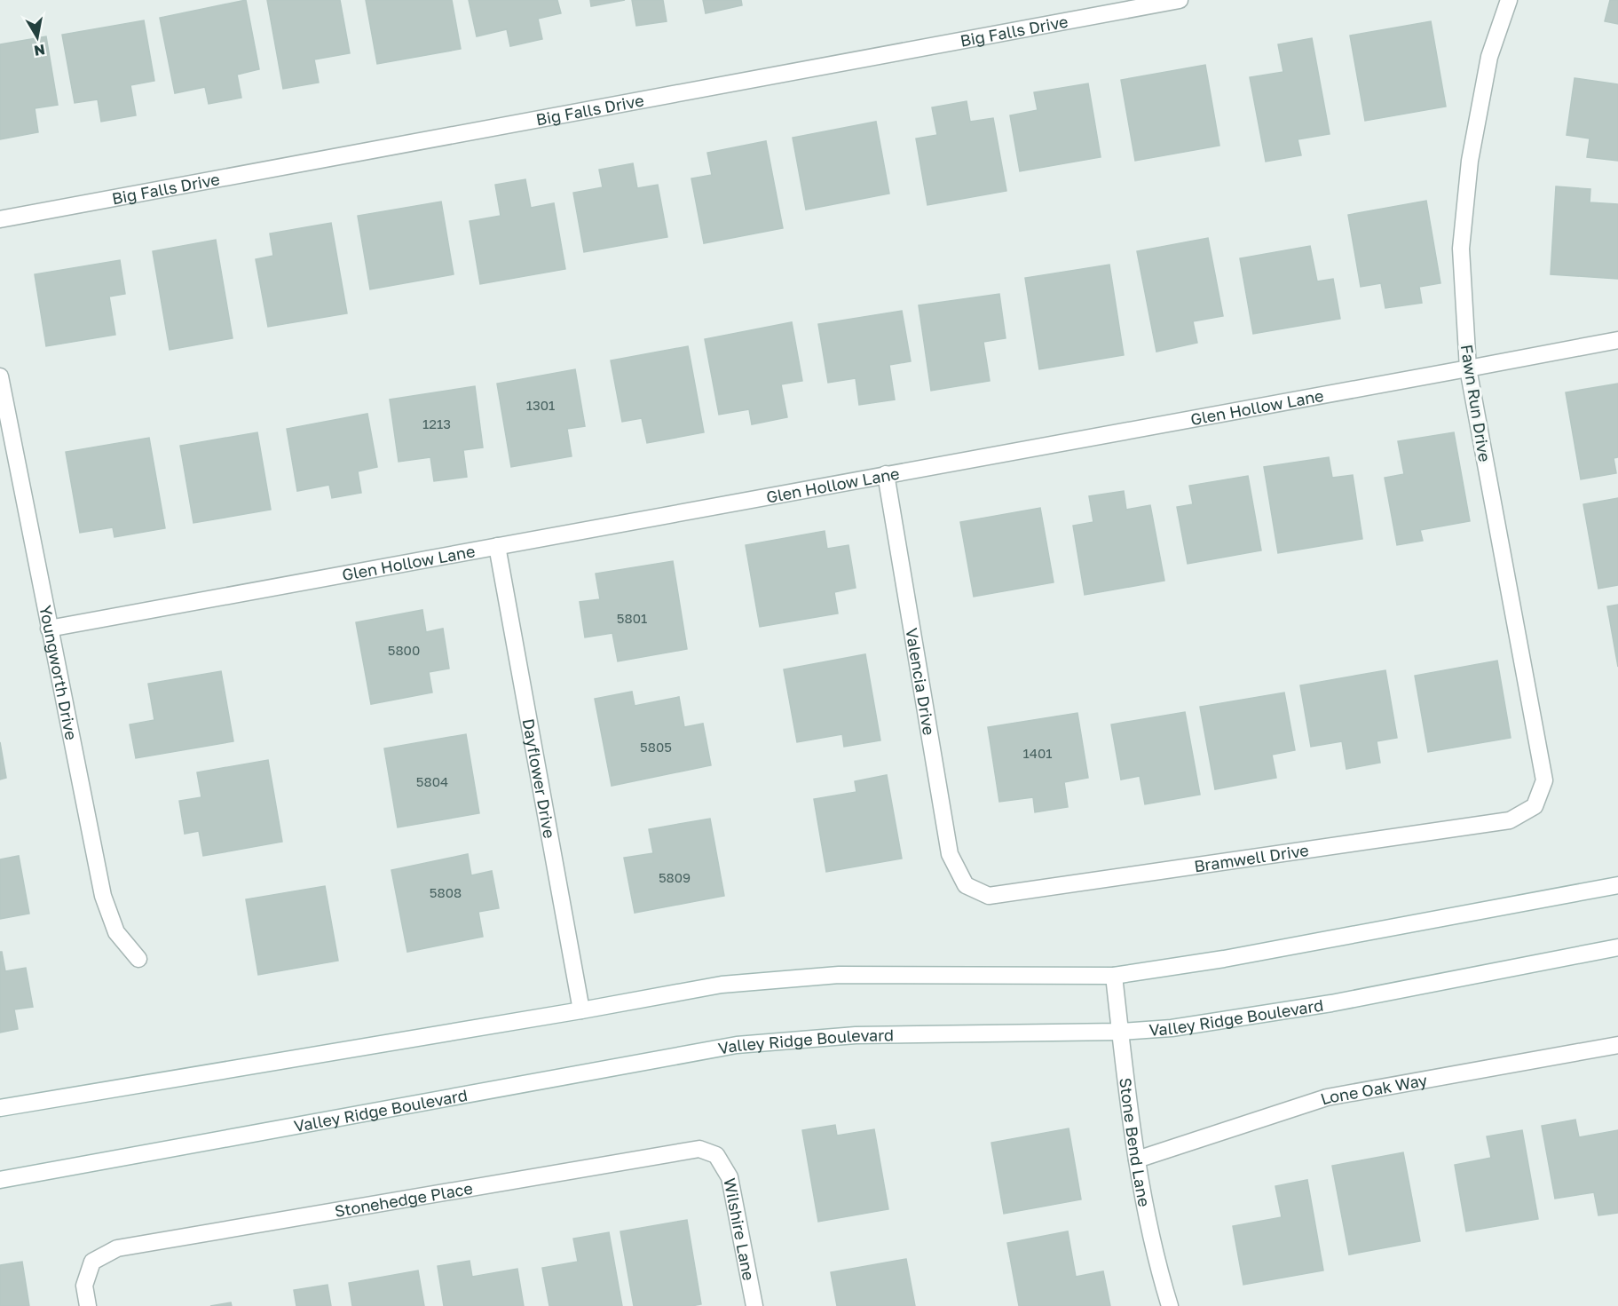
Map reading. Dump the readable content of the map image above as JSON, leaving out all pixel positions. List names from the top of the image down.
{
  "streets": {
    "street": [
      "Big Falls Drive",
      "Fawn Run Drive",
      "Glen Hollow Lane",
      "Youngworth Drive",
      "Valencia Drive",
      "Dayflower Drive",
      "Bramwell Drive",
      "Valley Ridge Boulevard",
      "Lone Oak Way",
      "Stone Bend Lane",
      "Stonehedge Place",
      "Wilshire Lane"
    ]
  },
  "crossings": [
    ["Fawn Run Drive", "Glen Hollow Lane"],
    ["Fawn Run Drive", "Bramwell Drive"],
    ["Glen Hollow Lane", "Youngworth Drive"],
    ["Glen Hollow Lane", "Valencia Drive"],
    ["Glen Hollow Lane", "Dayflower Drive"],
    ["Valencia Drive", "Bramwell Drive"],
    ["Valley Ridge Boulevard", "Stone Bend Lane"],
    ["Lone Oak Way", "Stone Bend Lane"],
    ["Stonehedge Place", "Wilshire Lane"]
  ],
  "house_numbers": [
    "1301",
    "1213",
    "5801",
    "5800",
    "5805",
    "1401",
    "5804",
    "5809",
    "5808"
  ],
  "north": "bottom"
}
